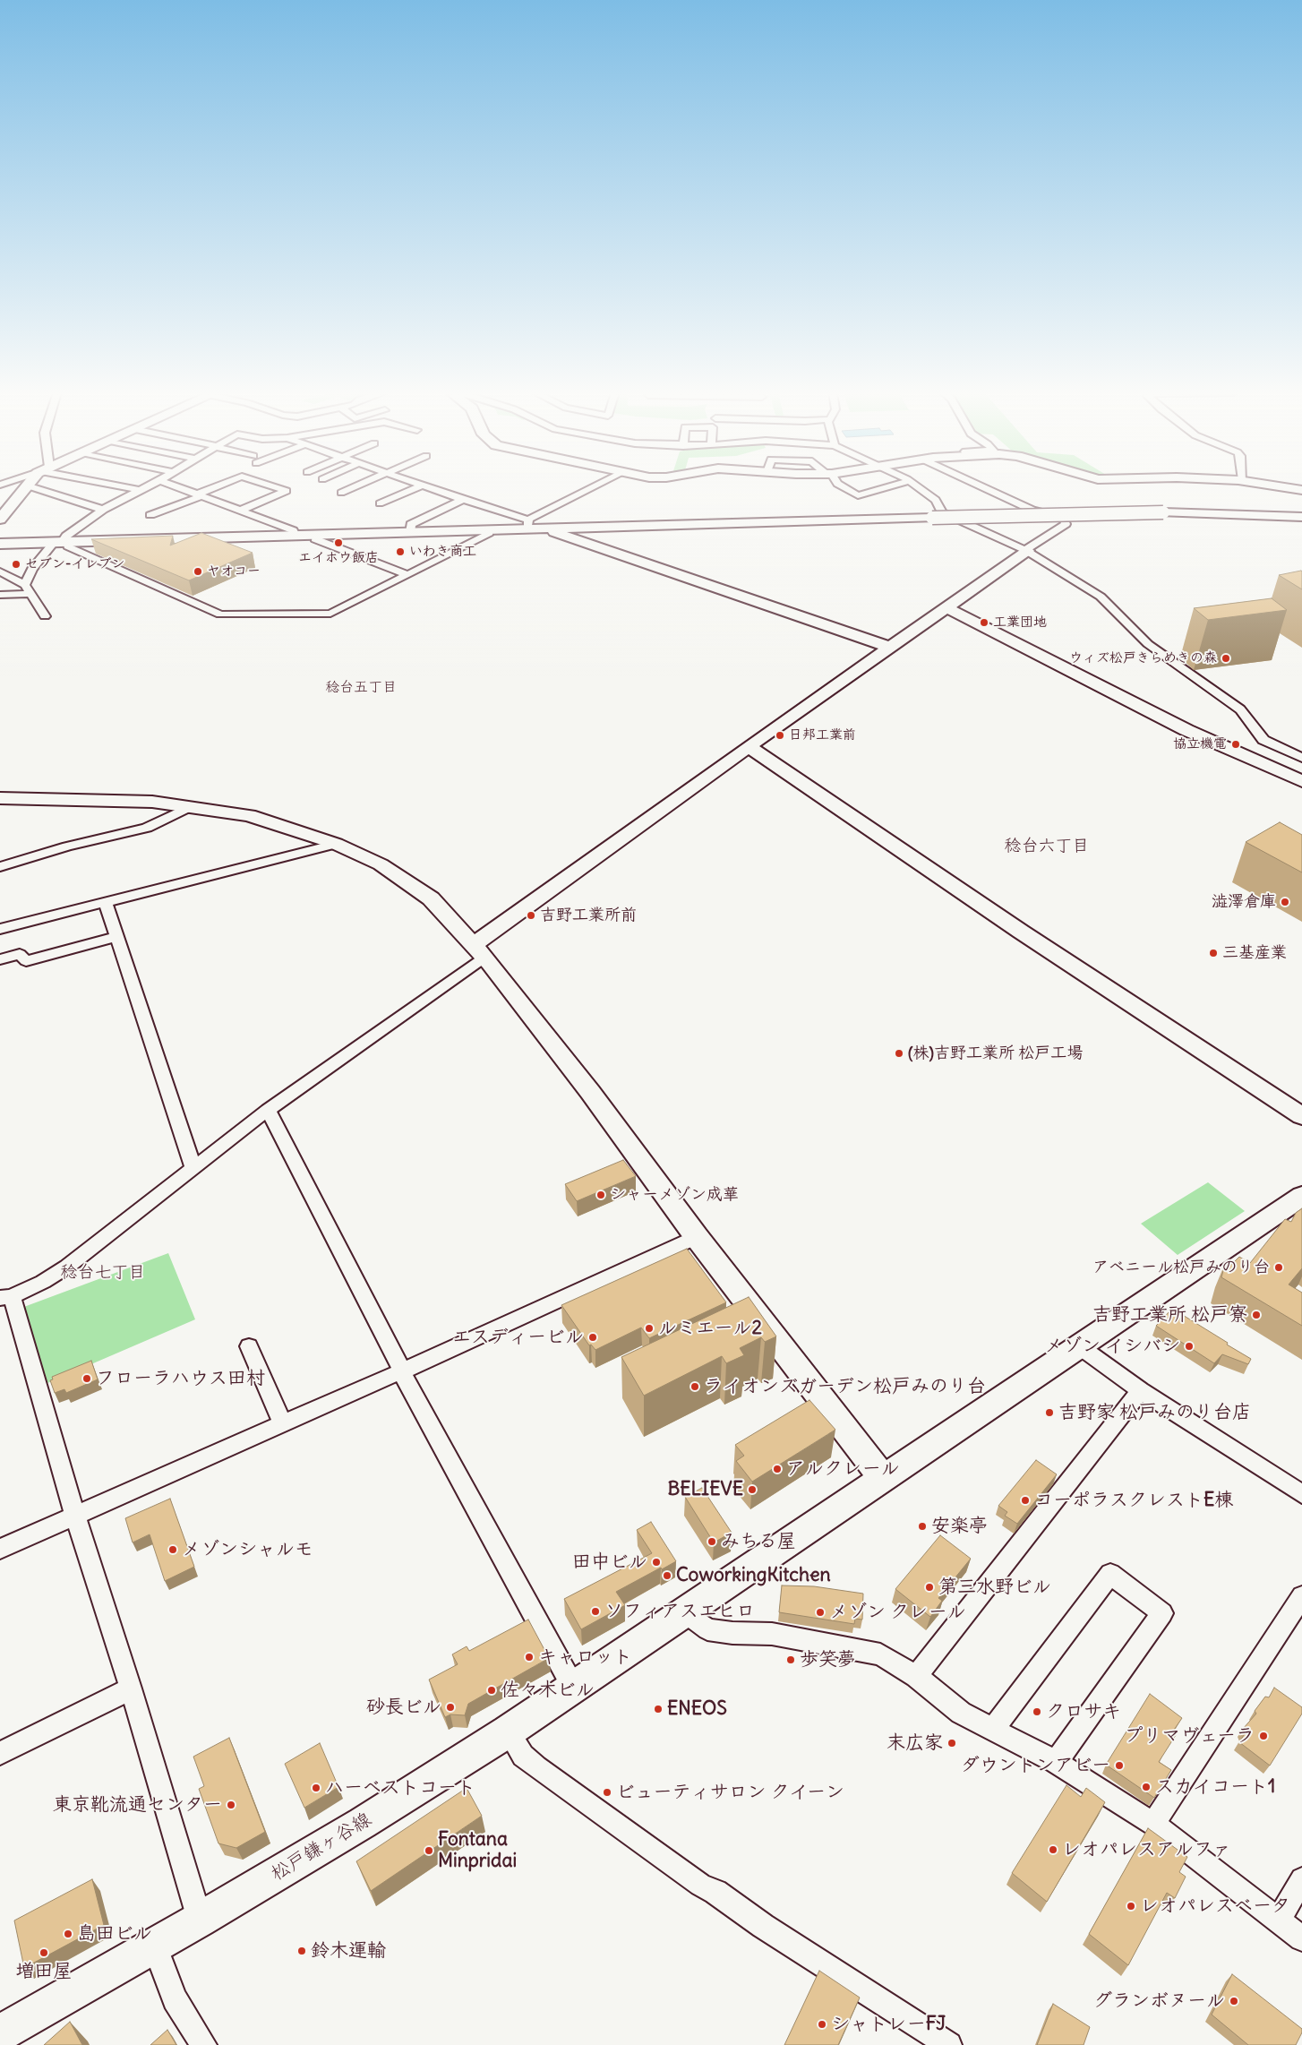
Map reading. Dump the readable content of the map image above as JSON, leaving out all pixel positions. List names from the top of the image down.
{
  "streets": {
    "street": ["松戸鎌ヶ谷線"]
  },
  "districts": ["稔台五丁目", "稔台六丁目", "稔台七丁目"],
  "places": [
    "エイホウ飯店",
    "いわき商工",
    "セブン-イレブン",
    "ヤオコー",
    "工業団地",
    "ウィズ松戸きらめきの森",
    "日邦工業前",
    "協立機電",
    "澁澤倉庫",
    "吉野工業所前",
    "三基産業",
    "(株)吉野工業所 松戸工場",
    "シャーメゾン成華",
    "アベニール松戸みのり台",
    "吉野工業所 松戸寮",
    "ルミエール2",
    "エスディービル",
    "メゾン イシバシ",
    "フローラハウス田村",
    "ライオンズガーデン松戸みのり台",
    "吉野家 松戸みのり台店",
    "アルクレール",
    "BELIEVE",
    "コーポラスクレストE棟",
    "安楽亭",
    "みちる屋",
    "メゾンシャルモ",
    "田中ビル",
    "CoworkingKitchen",
    "第三水野ビル",
    "ソフィアスエヒロ",
    "メゾン クレール",
    "キャロット",
    "歩笑夢",
    "佐々木ビル",
    "砂長ビル",
    "ENEOS",
    "クロサキ",
    "プリマヴェーラ",
    "末広家",
    "ダウントンアビー",
    "スカイコート1",
    "ハーベストコート",
    "ビューティサロン クイーン",
    "東京靴流通センター",
    "レオパレスアルファ",
    "Fontana Minpridai",
    "レオパレスベータ",
    "島田ビル",
    "鈴木運輸",
    "増田屋",
    "グランボヌール",
    "シャトレーFJ"
  ]
}
